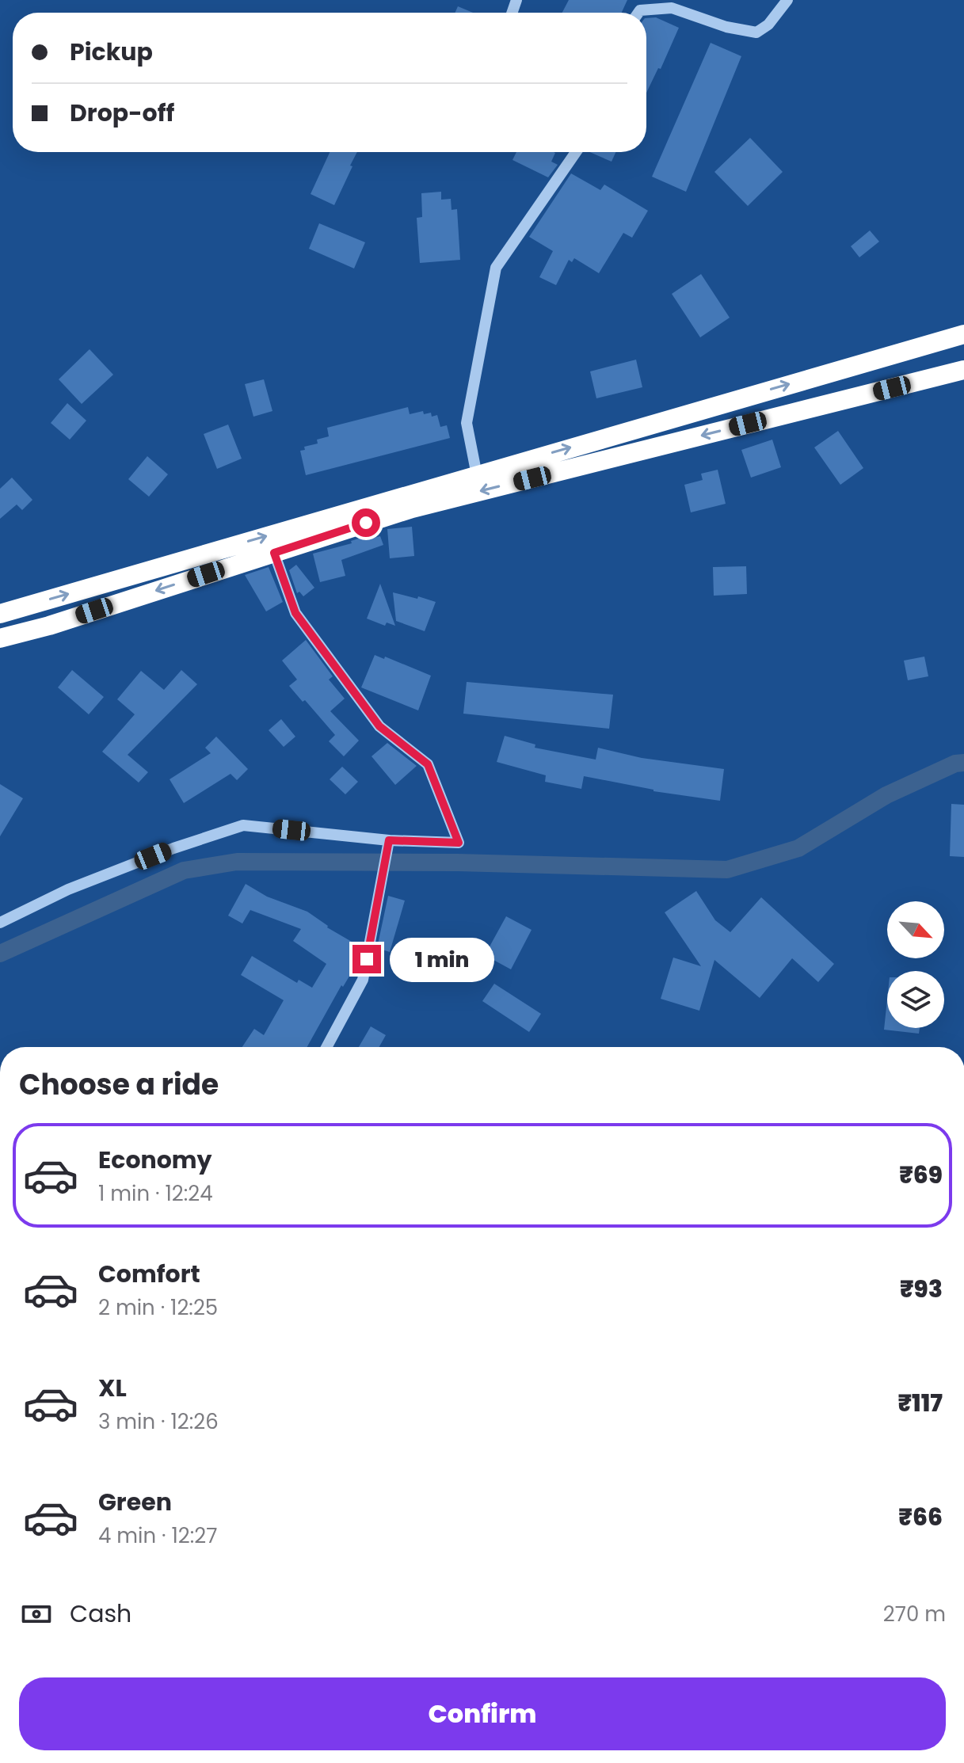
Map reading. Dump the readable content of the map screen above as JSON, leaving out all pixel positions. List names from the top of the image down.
{
  "north": "bottom right",
  "page": {
    "banner": ["Pickup", "Drop-off"],
    "bubble": "1 min",
    "heading": "Choose a ride",
    "list": [
      {
        "name": "Economy",
        "note": "1 min · 12:24",
        "value": "₹69"
      },
      {
        "name": "Comfort",
        "note": "2 min · 12:25",
        "value": "₹93"
      },
      {
        "name": "XL",
        "note": "3 min · 12:26",
        "value": "₹117"
      },
      {
        "name": "Green",
        "note": "4 min · 12:27",
        "value": "₹66"
      }
    ],
    "pay": ["Cash", "270 m"],
    "buttons": "Confirm"
  }
}
